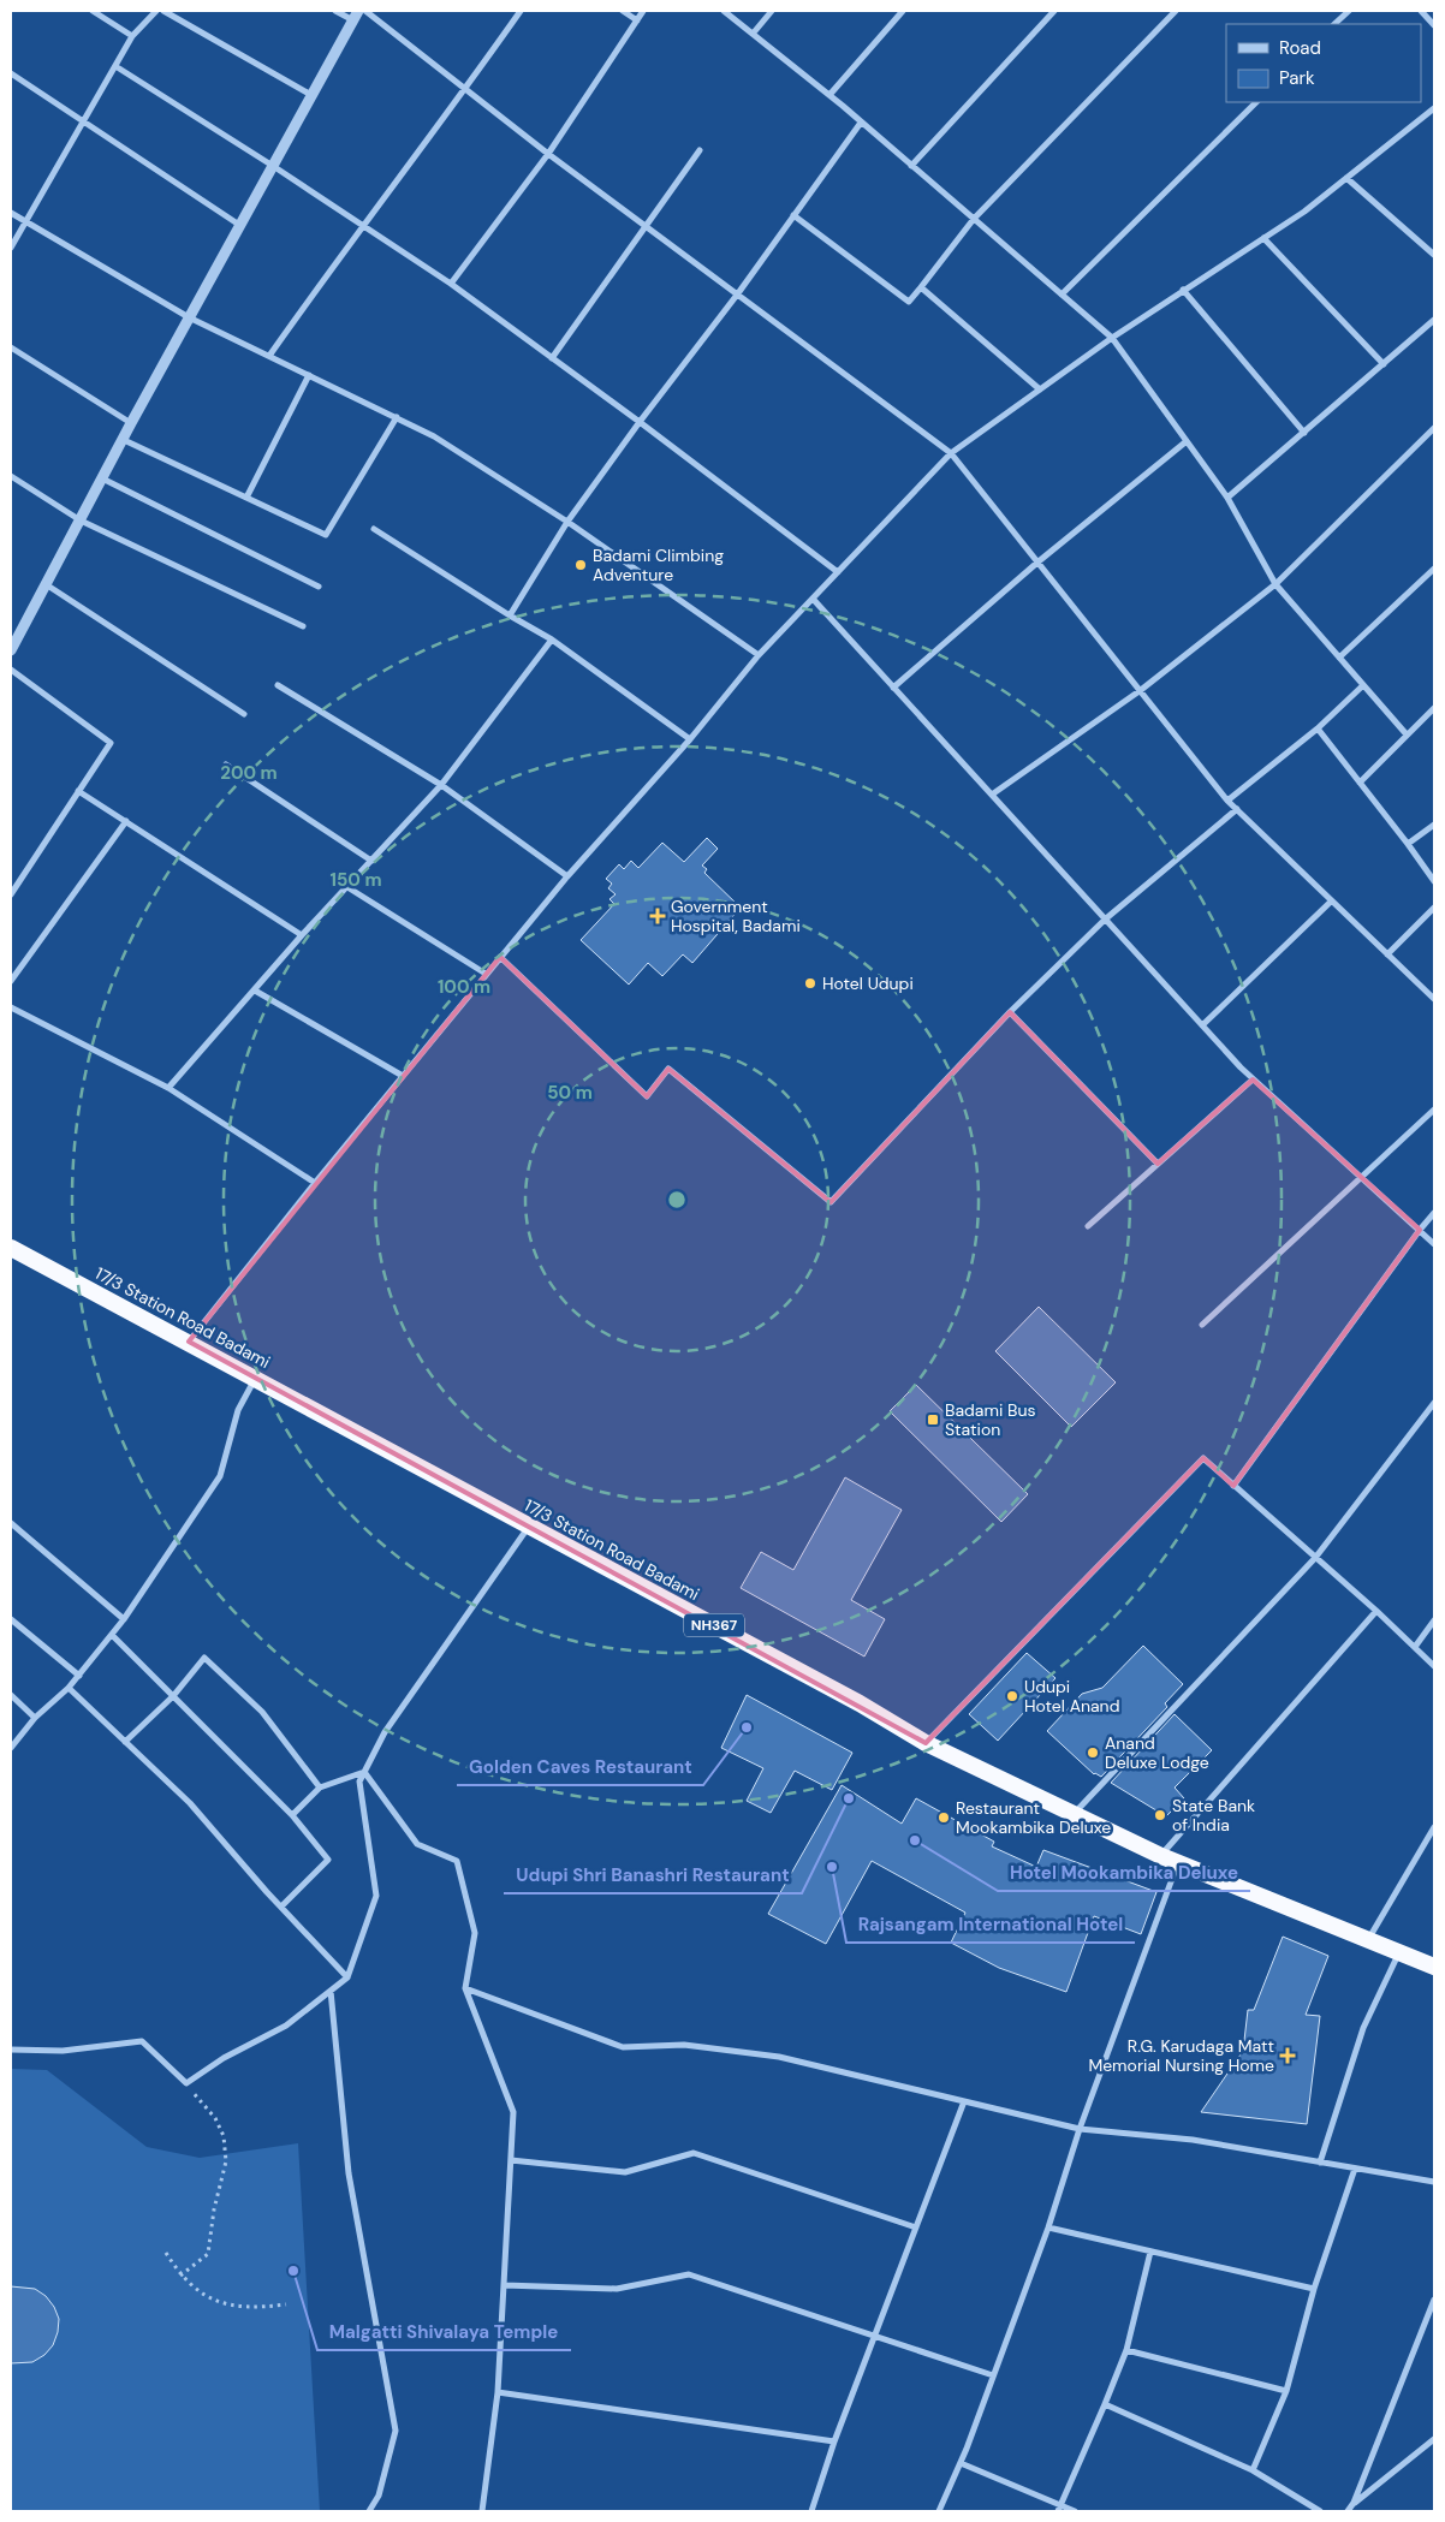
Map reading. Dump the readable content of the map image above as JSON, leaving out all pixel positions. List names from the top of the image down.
{
  "streets": {
    "highway": ["17/3 Station Road Badami", "NH367"]
  },
  "places": {
    "other": [
      "Badami Climbing Adventure",
      "Hotel Udupi",
      "Udupi Hotel Anand",
      "Golden Caves Restaurant",
      "Anand Deluxe Lodge",
      "Udupi Shri Banashri Restaurant",
      "State Bank of India",
      "Restaurant Mookambika Deluxe",
      "Hotel Mookambika Deluxe",
      "Rajsangam International Hotel",
      "Malgatti Shivalaya Temple"
    ],
    "health": ["Government Hospital, Badami", "R.G. Karudaga Matt Memorial Nursing Home"],
    "transit": ["Badami Bus Station"]
  },
  "legend": ["Road", "Park"],
  "rings": [
    "200 m",
    "150 m",
    "100 m",
    "50 m"
  ]
}
